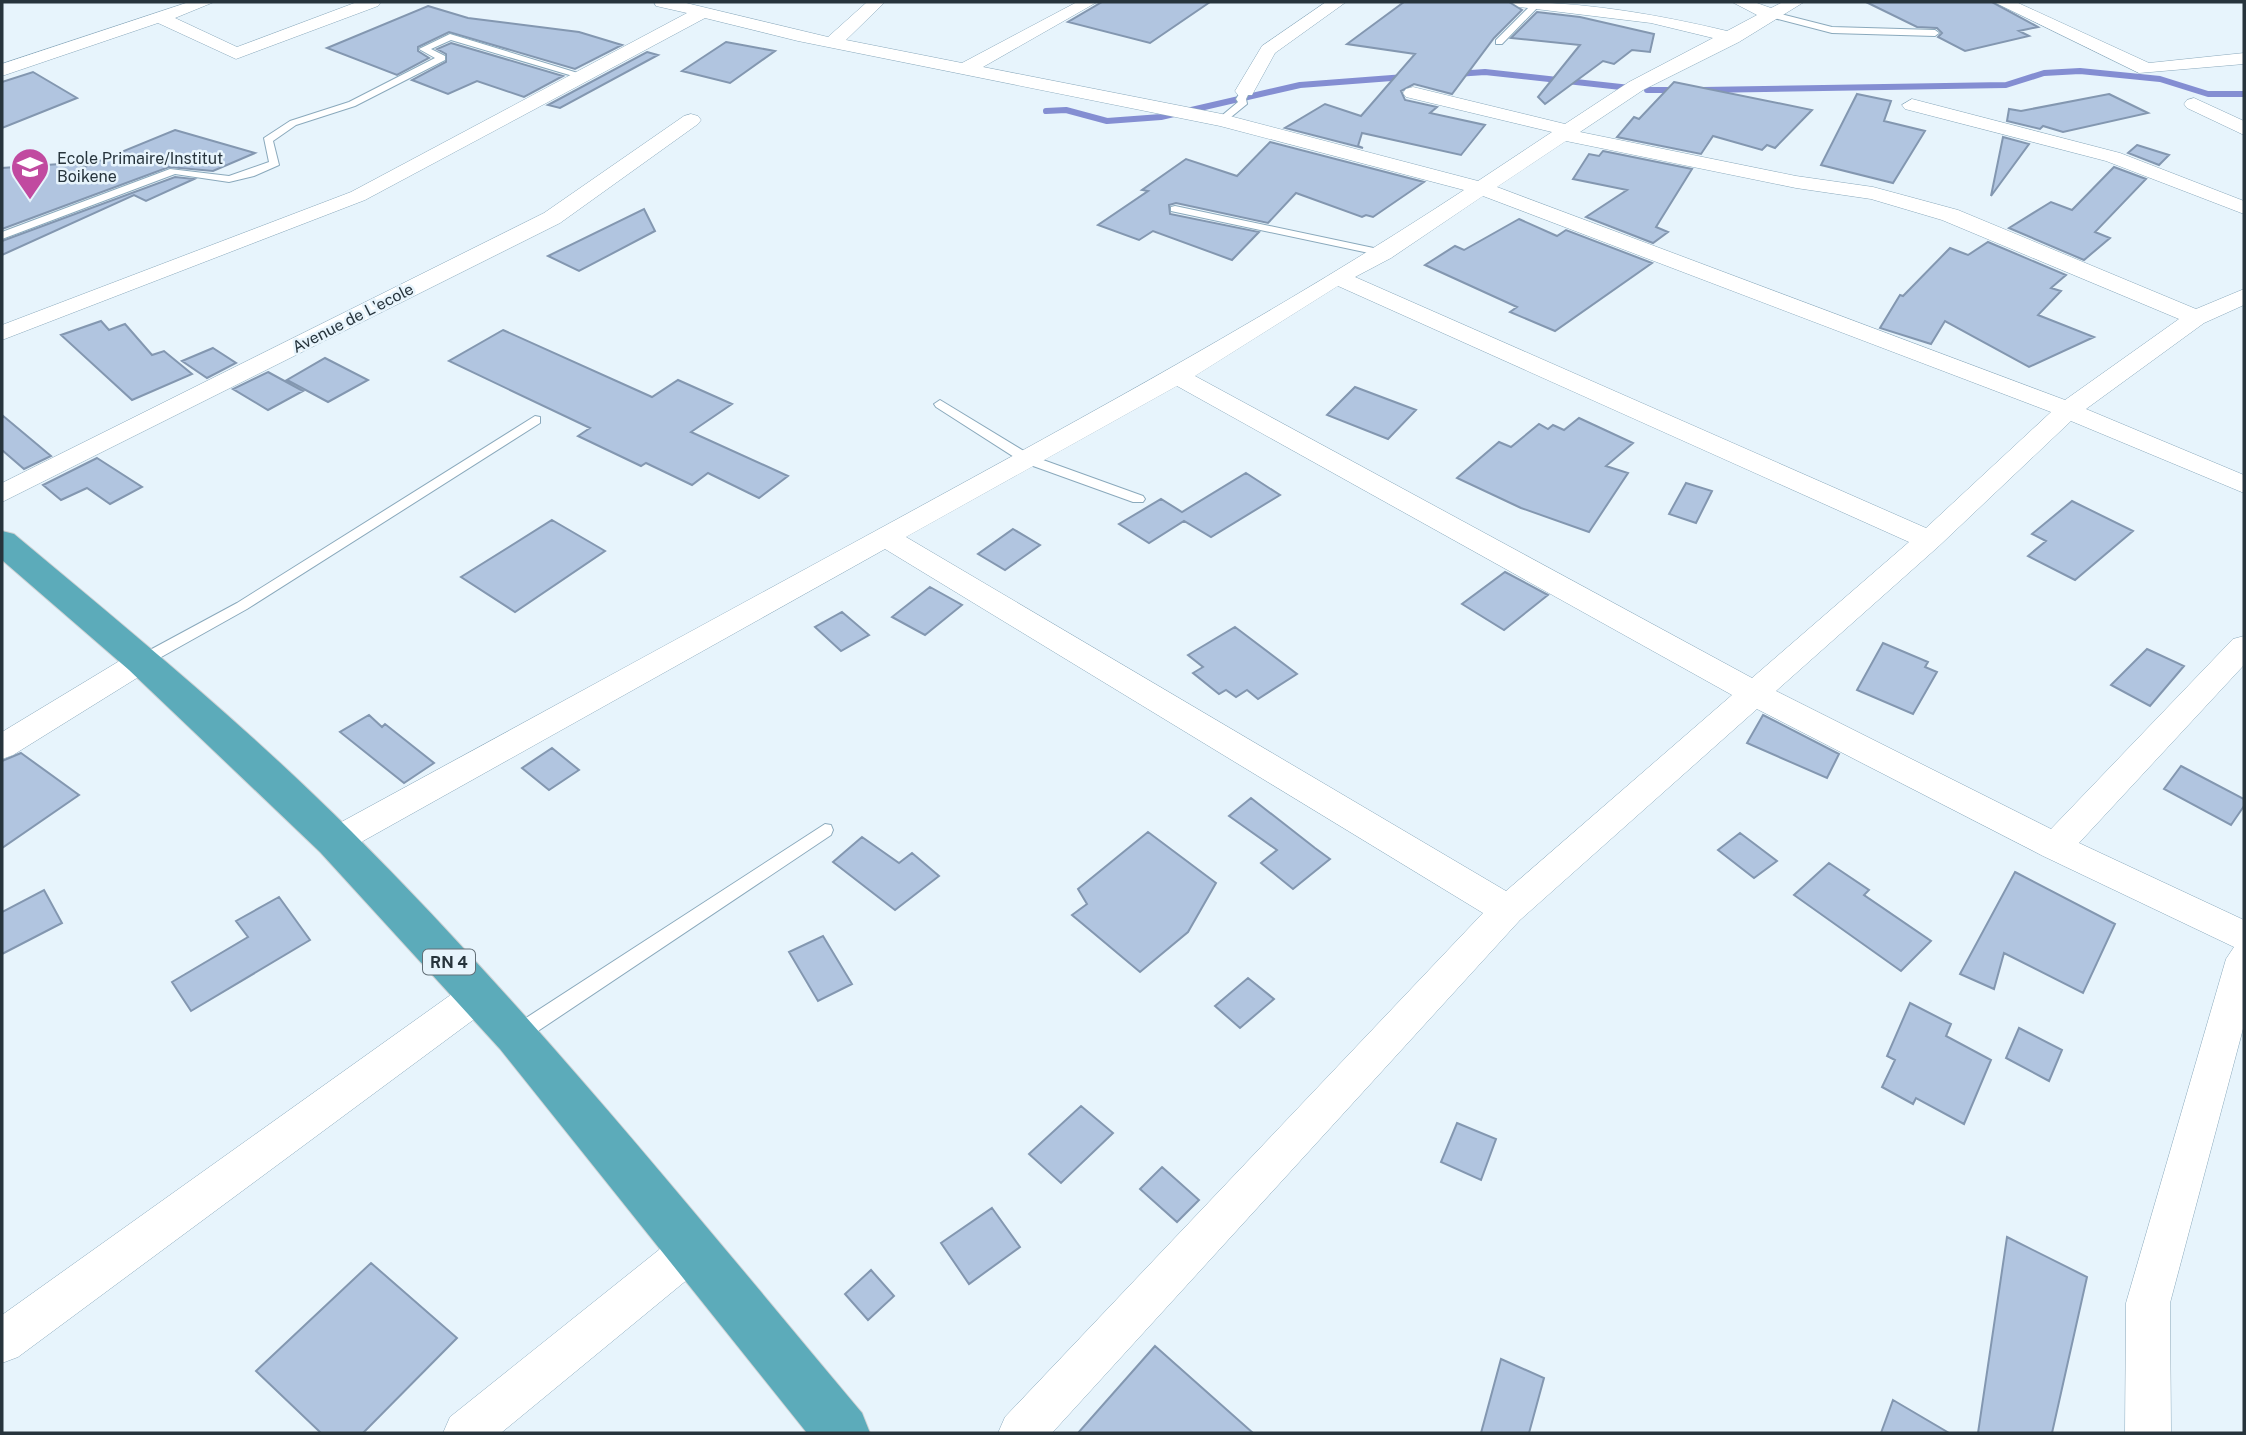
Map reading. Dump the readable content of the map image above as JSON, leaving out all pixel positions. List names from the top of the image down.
{
  "streets": {
    "highway": ["RN 4"],
    "street": ["Avenue de L'ecole"]
  },
  "places": {
    "school or university": ["Ecole Primaire/Institut Boikene"]
  }
}
